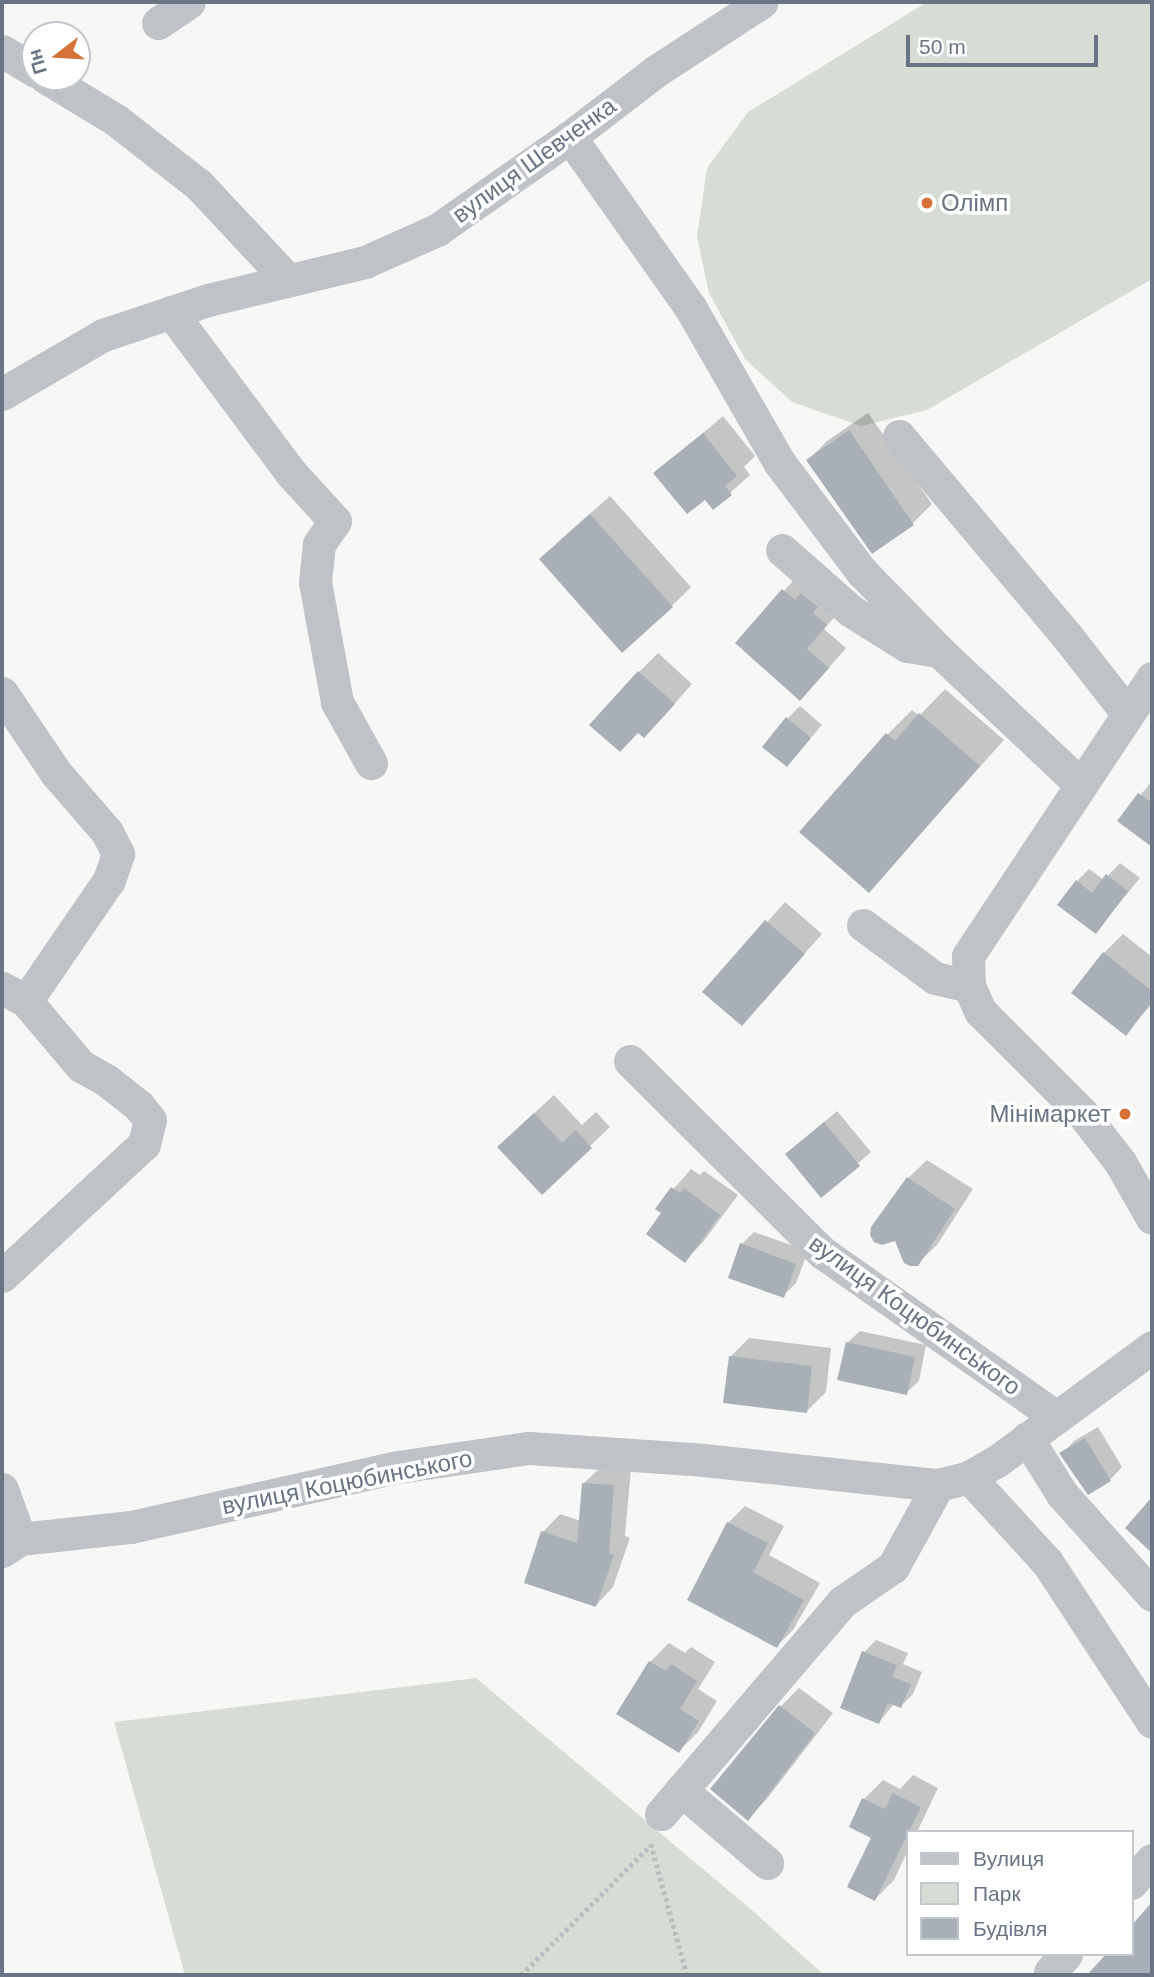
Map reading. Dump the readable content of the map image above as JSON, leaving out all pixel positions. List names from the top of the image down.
{
  "streets": {
    "street": ["вулиця Шевченка", "вулиця Коцюбинського"]
  },
  "places": ["Олімп", "Мінімаркет"],
  "legend": ["Вулиця", "Парк", "Будівля"],
  "scale_bar": "50 m",
  "north": "left"
}
